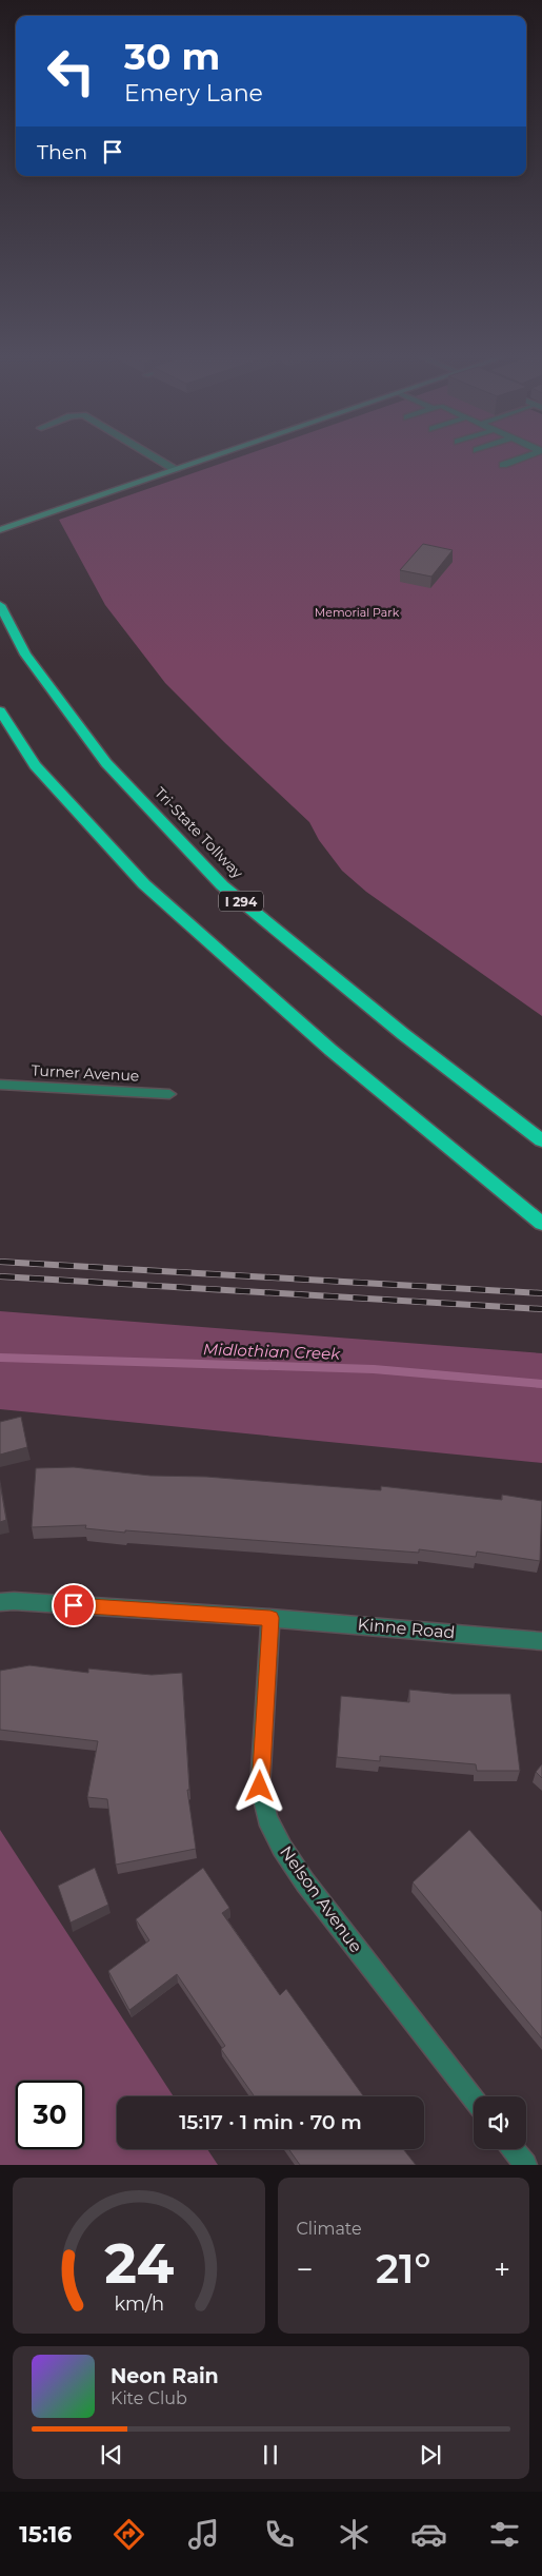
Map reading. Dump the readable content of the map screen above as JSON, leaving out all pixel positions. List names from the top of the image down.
{
  "streets": {
    "highway": ["Tri-State Tollway", "I 294"],
    "street": ["Turner Avenue", "Kinne Road", "Nelson Avenue"]
  },
  "crossings": [
    ["Kinne Road", "Nelson Avenue"]
  ],
  "water": ["Midlothian Creek"],
  "parks": ["Memorial Park"],
  "page": {
    "turn": ["30 m", "Emery Lane"],
    "then": "Then",
    "limit": "30",
    "trip": "15:17 · 1 min · 70 m",
    "tile": "Climate",
    "heat": ["−", "21°", "+"],
    "song": ["Neon Rain", "Kite Club"],
    "tabs": "15:16",
    "gauge": ["24", "km/h"]
  }
}
